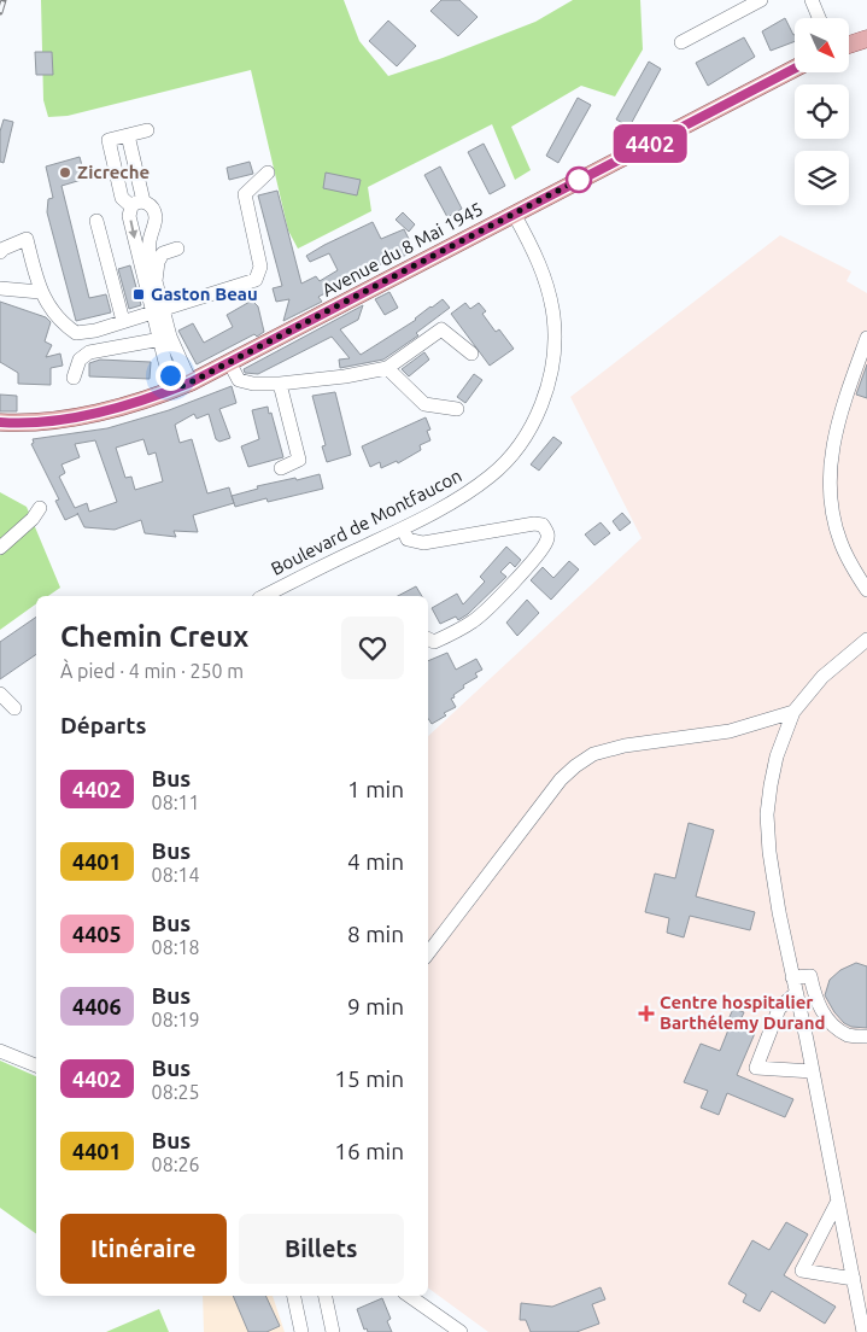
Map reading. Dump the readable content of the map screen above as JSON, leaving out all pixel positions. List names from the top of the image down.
{
  "streets": {
    "main road": ["Avenue du 8 Mai 1945"],
    "street": ["Boulevard de Montfaucon"]
  },
  "crossings": [
    ["Avenue du 8 Mai 1945", "Boulevard de Montfaucon"]
  ],
  "places": {
    "other": ["Zicreche"],
    "transit": ["Gaston Beau"],
    "health": ["Centre hospitalier Barthélemy Durand"]
  },
  "lines": ["bus line 4402"],
  "north": "bottom right",
  "page": {
    "on_map": "4402",
    "heading": [
      ["Chemin Creux", "À pied · 4 min · 250 m"],
      "Départs"
    ],
    "list": [
      {
        "mark": "4402",
        "name": "Bus",
        "note": "08:11",
        "value": "1 min"
      },
      {
        "mark": "4401",
        "name": "Bus",
        "note": "08:14",
        "value": "4 min"
      },
      {
        "mark": "4405",
        "name": "Bus",
        "note": "08:18",
        "value": "8 min"
      },
      {
        "mark": "4406",
        "name": "Bus",
        "note": "08:19",
        "value": "9 min"
      },
      {
        "mark": "4402",
        "name": "Bus",
        "note": "08:25",
        "value": "15 min"
      },
      {
        "mark": "4401",
        "name": "Bus",
        "note": "08:26",
        "value": "16 min"
      }
    ],
    "buttons": ["Itinéraire", "Billets"]
  }
}
